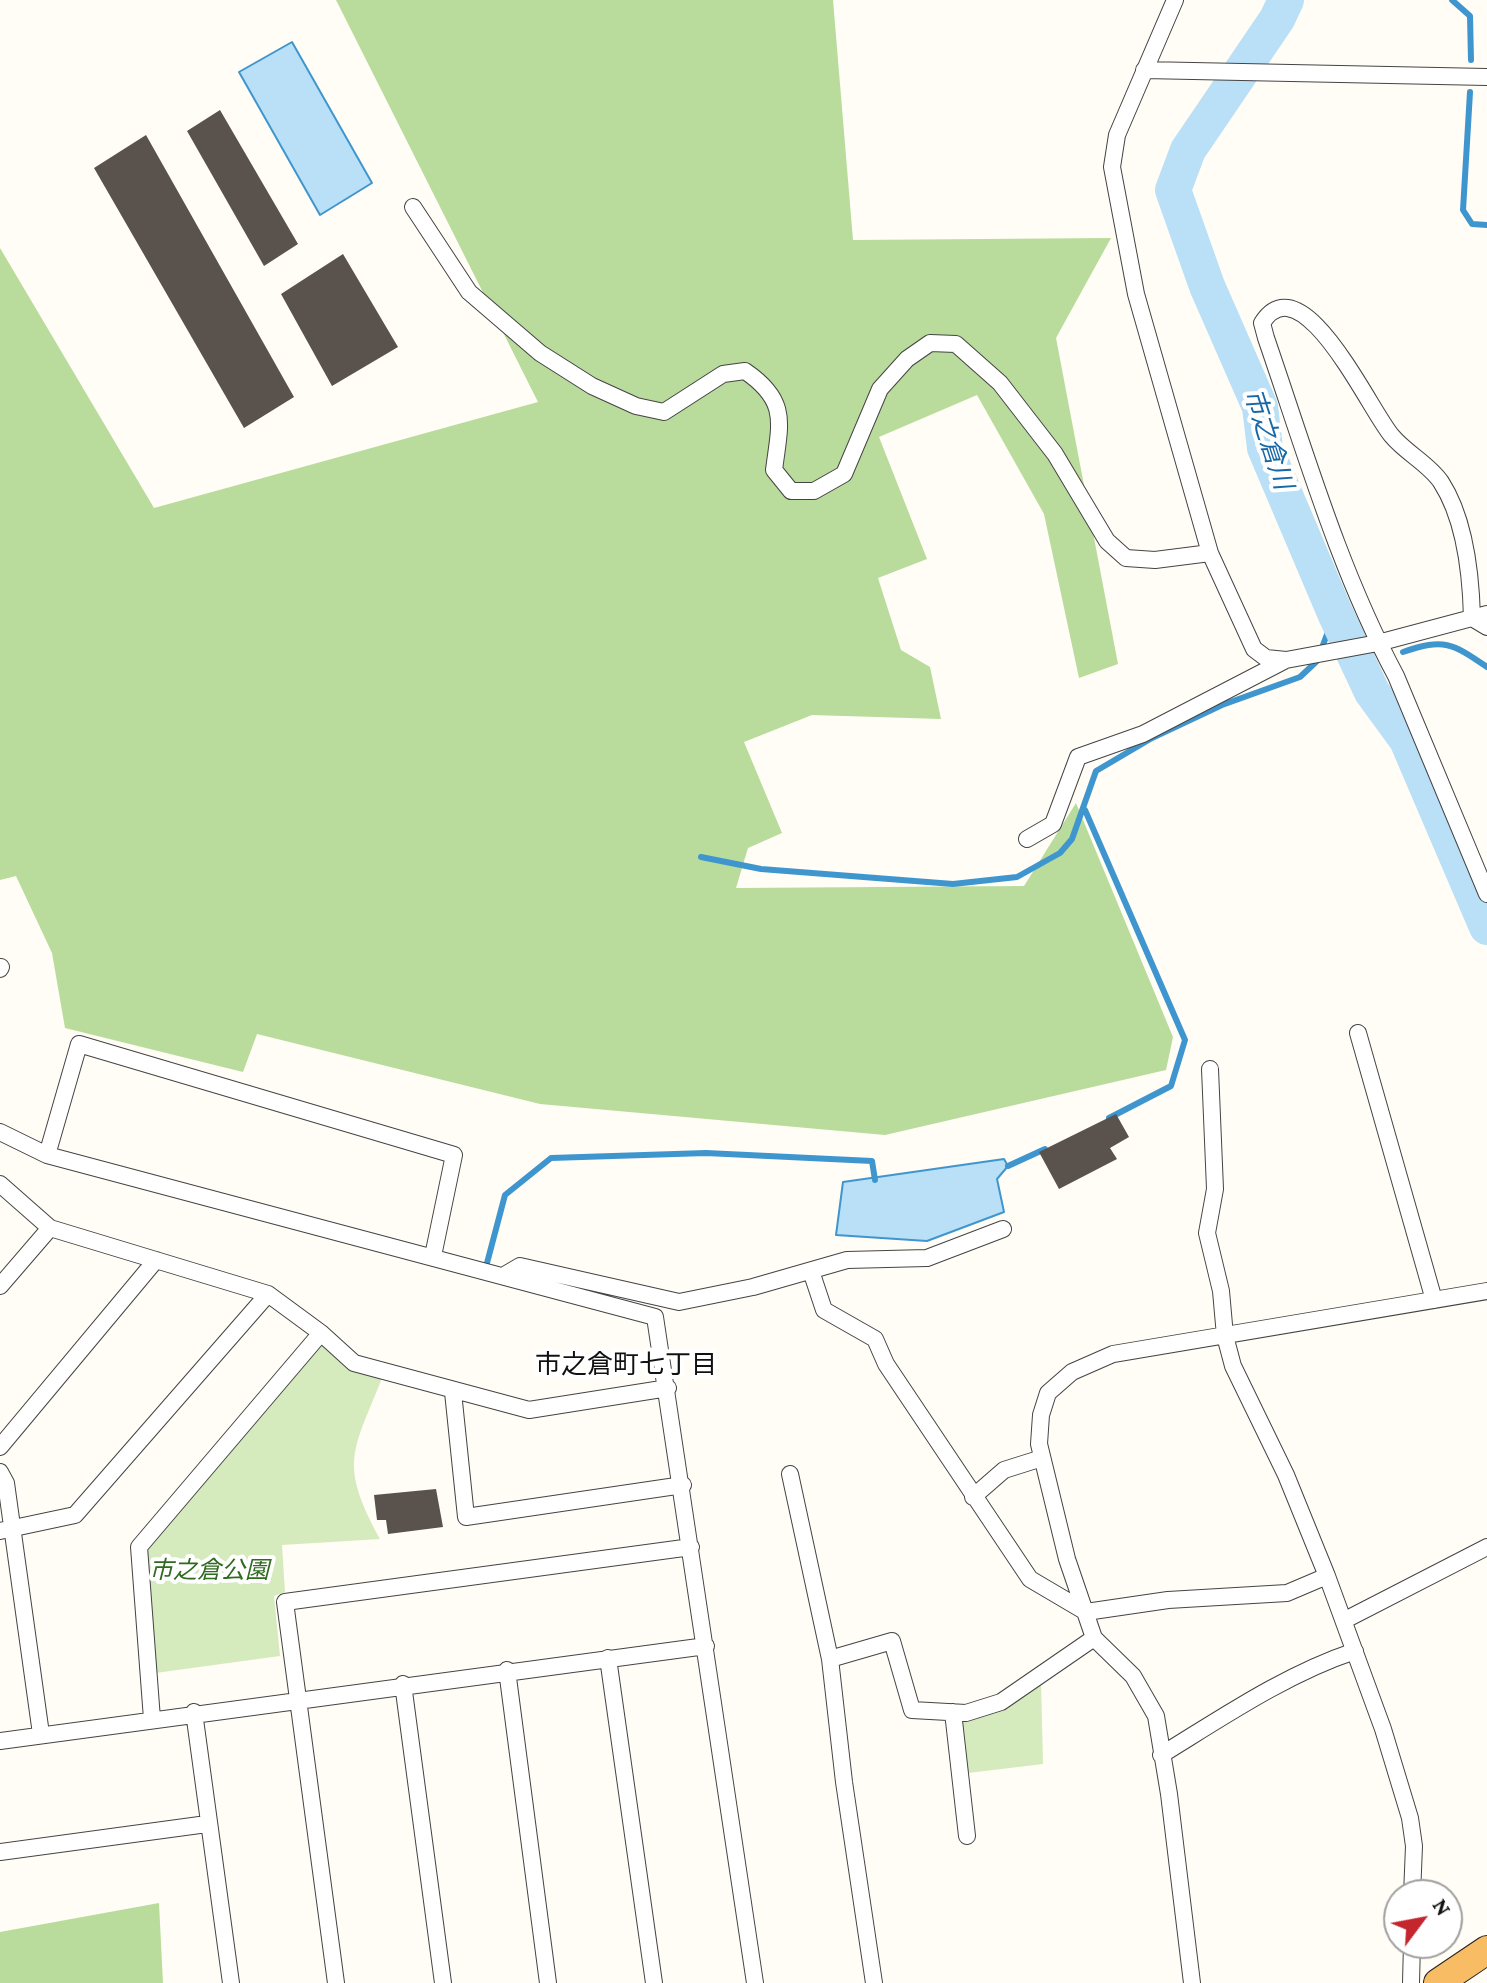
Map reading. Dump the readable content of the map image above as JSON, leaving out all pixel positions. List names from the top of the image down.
{
  "districts": ["市之倉町七丁目"],
  "water": ["市之倉川"],
  "parks": ["市之倉公園"],
  "north": "top right"
}
